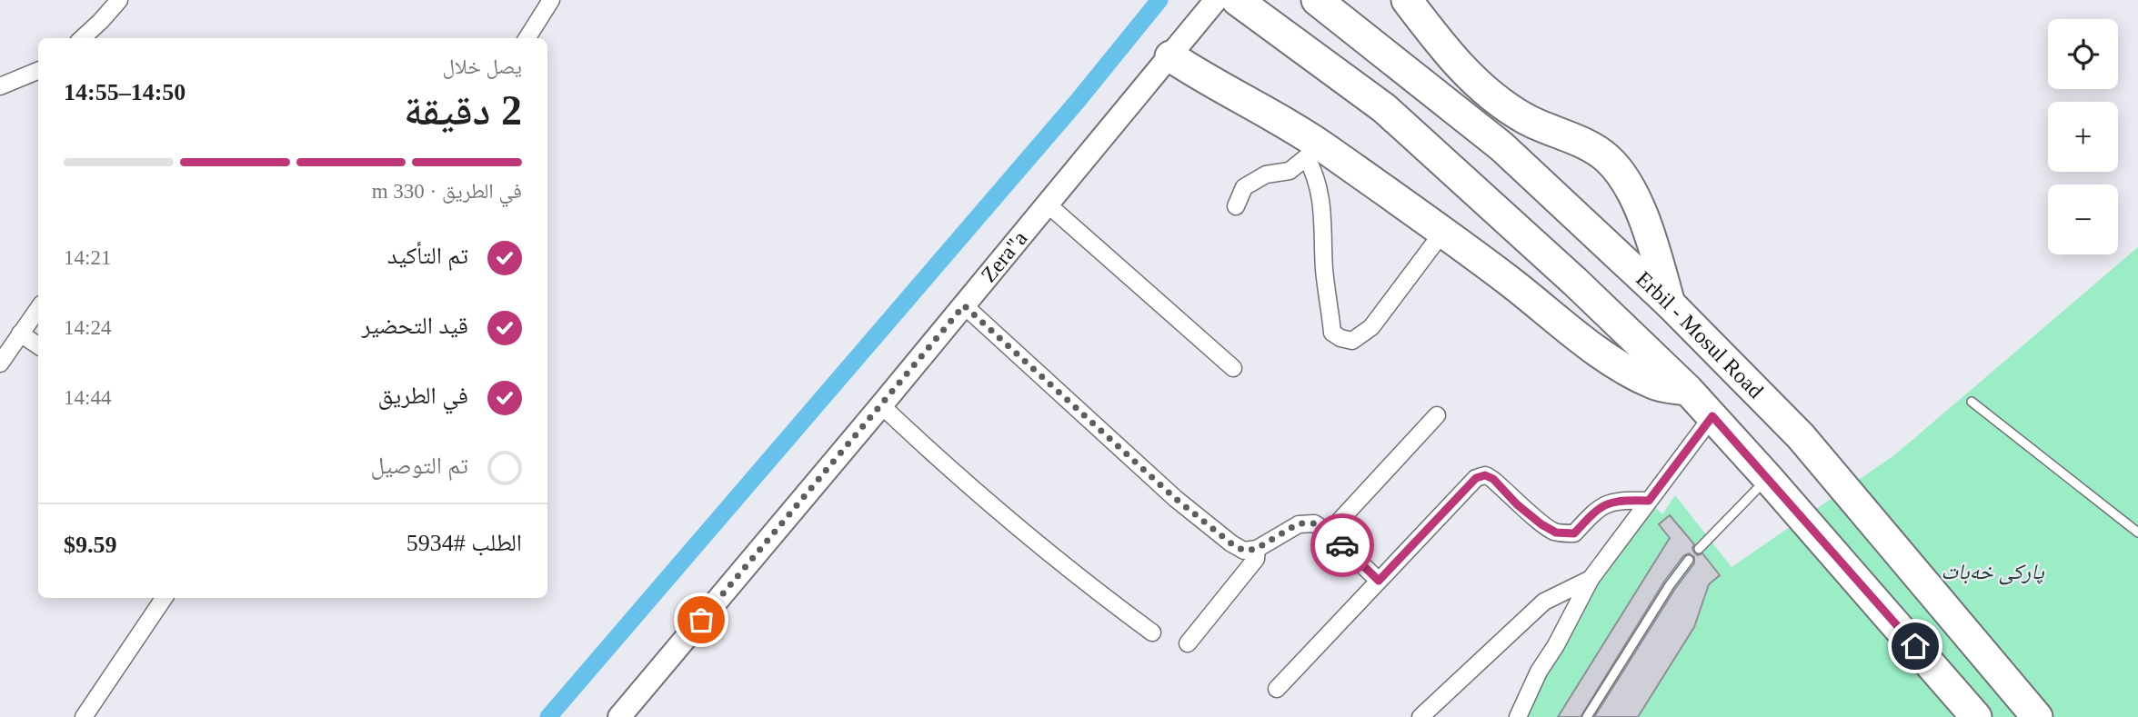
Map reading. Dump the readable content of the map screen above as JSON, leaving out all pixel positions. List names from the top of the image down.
{
  "streets": {
    "highway": ["Erbil - Mosul Road"],
    "street": ["Zera\"a"]
  },
  "parks": ["پارکی خەبات"],
  "page": {
    "map_buttons": ["+", "−"],
    "heading": ["2 دقيقة", "يصل خلال", "14:50–14:55"],
    "panel": ["الطلب #5934", "$9.59"],
    "bar": "في الطريق · 330 m",
    "list": [
      ["تم التأكيد", "14:21"],
      ["قيد التحضير", "14:24"],
      ["في الطريق", "14:44"],
      "تم التوصيل"
    ]
  }
}
